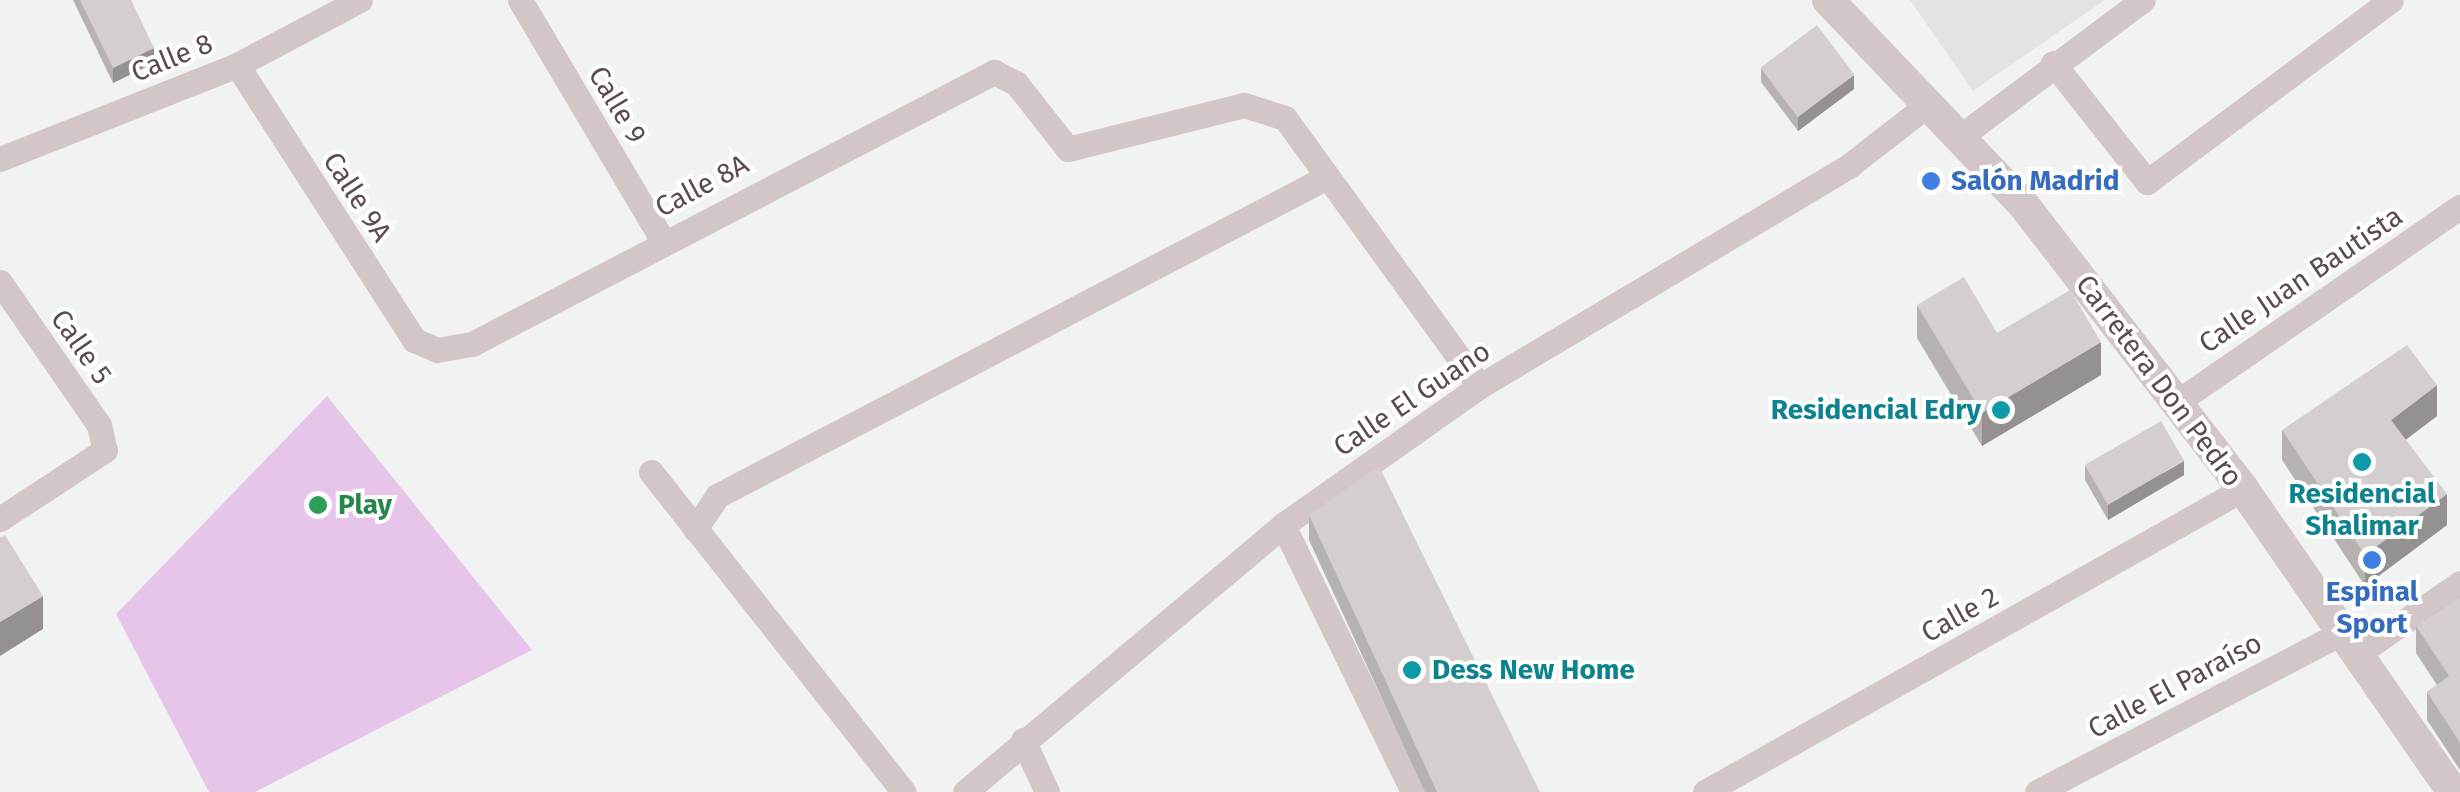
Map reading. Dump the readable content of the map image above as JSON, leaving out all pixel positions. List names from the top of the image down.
{
  "streets": {
    "street": [
      "Calle 8",
      "Calle 9",
      "Calle 8A",
      "Calle 9A",
      "Calle Juan Bautista",
      "Calle 5",
      "Carretera Don Pedro",
      "Calle El Guano",
      "Calle 2",
      "Calle El Paraíso"
    ]
  },
  "crossings": [
    ["Calle 8", "Calle 9A"],
    ["Calle 9", "Calle 8A"],
    ["Calle 8A", "Calle 9A"],
    ["Calle Juan Bautista", "Carretera Don Pedro"],
    ["Carretera Don Pedro", "Calle El Guano"],
    ["Carretera Don Pedro", "Calle 2"],
    ["Carretera Don Pedro", "Calle El Paraíso"]
  ],
  "places": [
    "Salón Madrid",
    "Residencial Edry",
    "Residencial Shalimar",
    "Play",
    "Espinal Sport",
    "Dess New Home"
  ]
}
